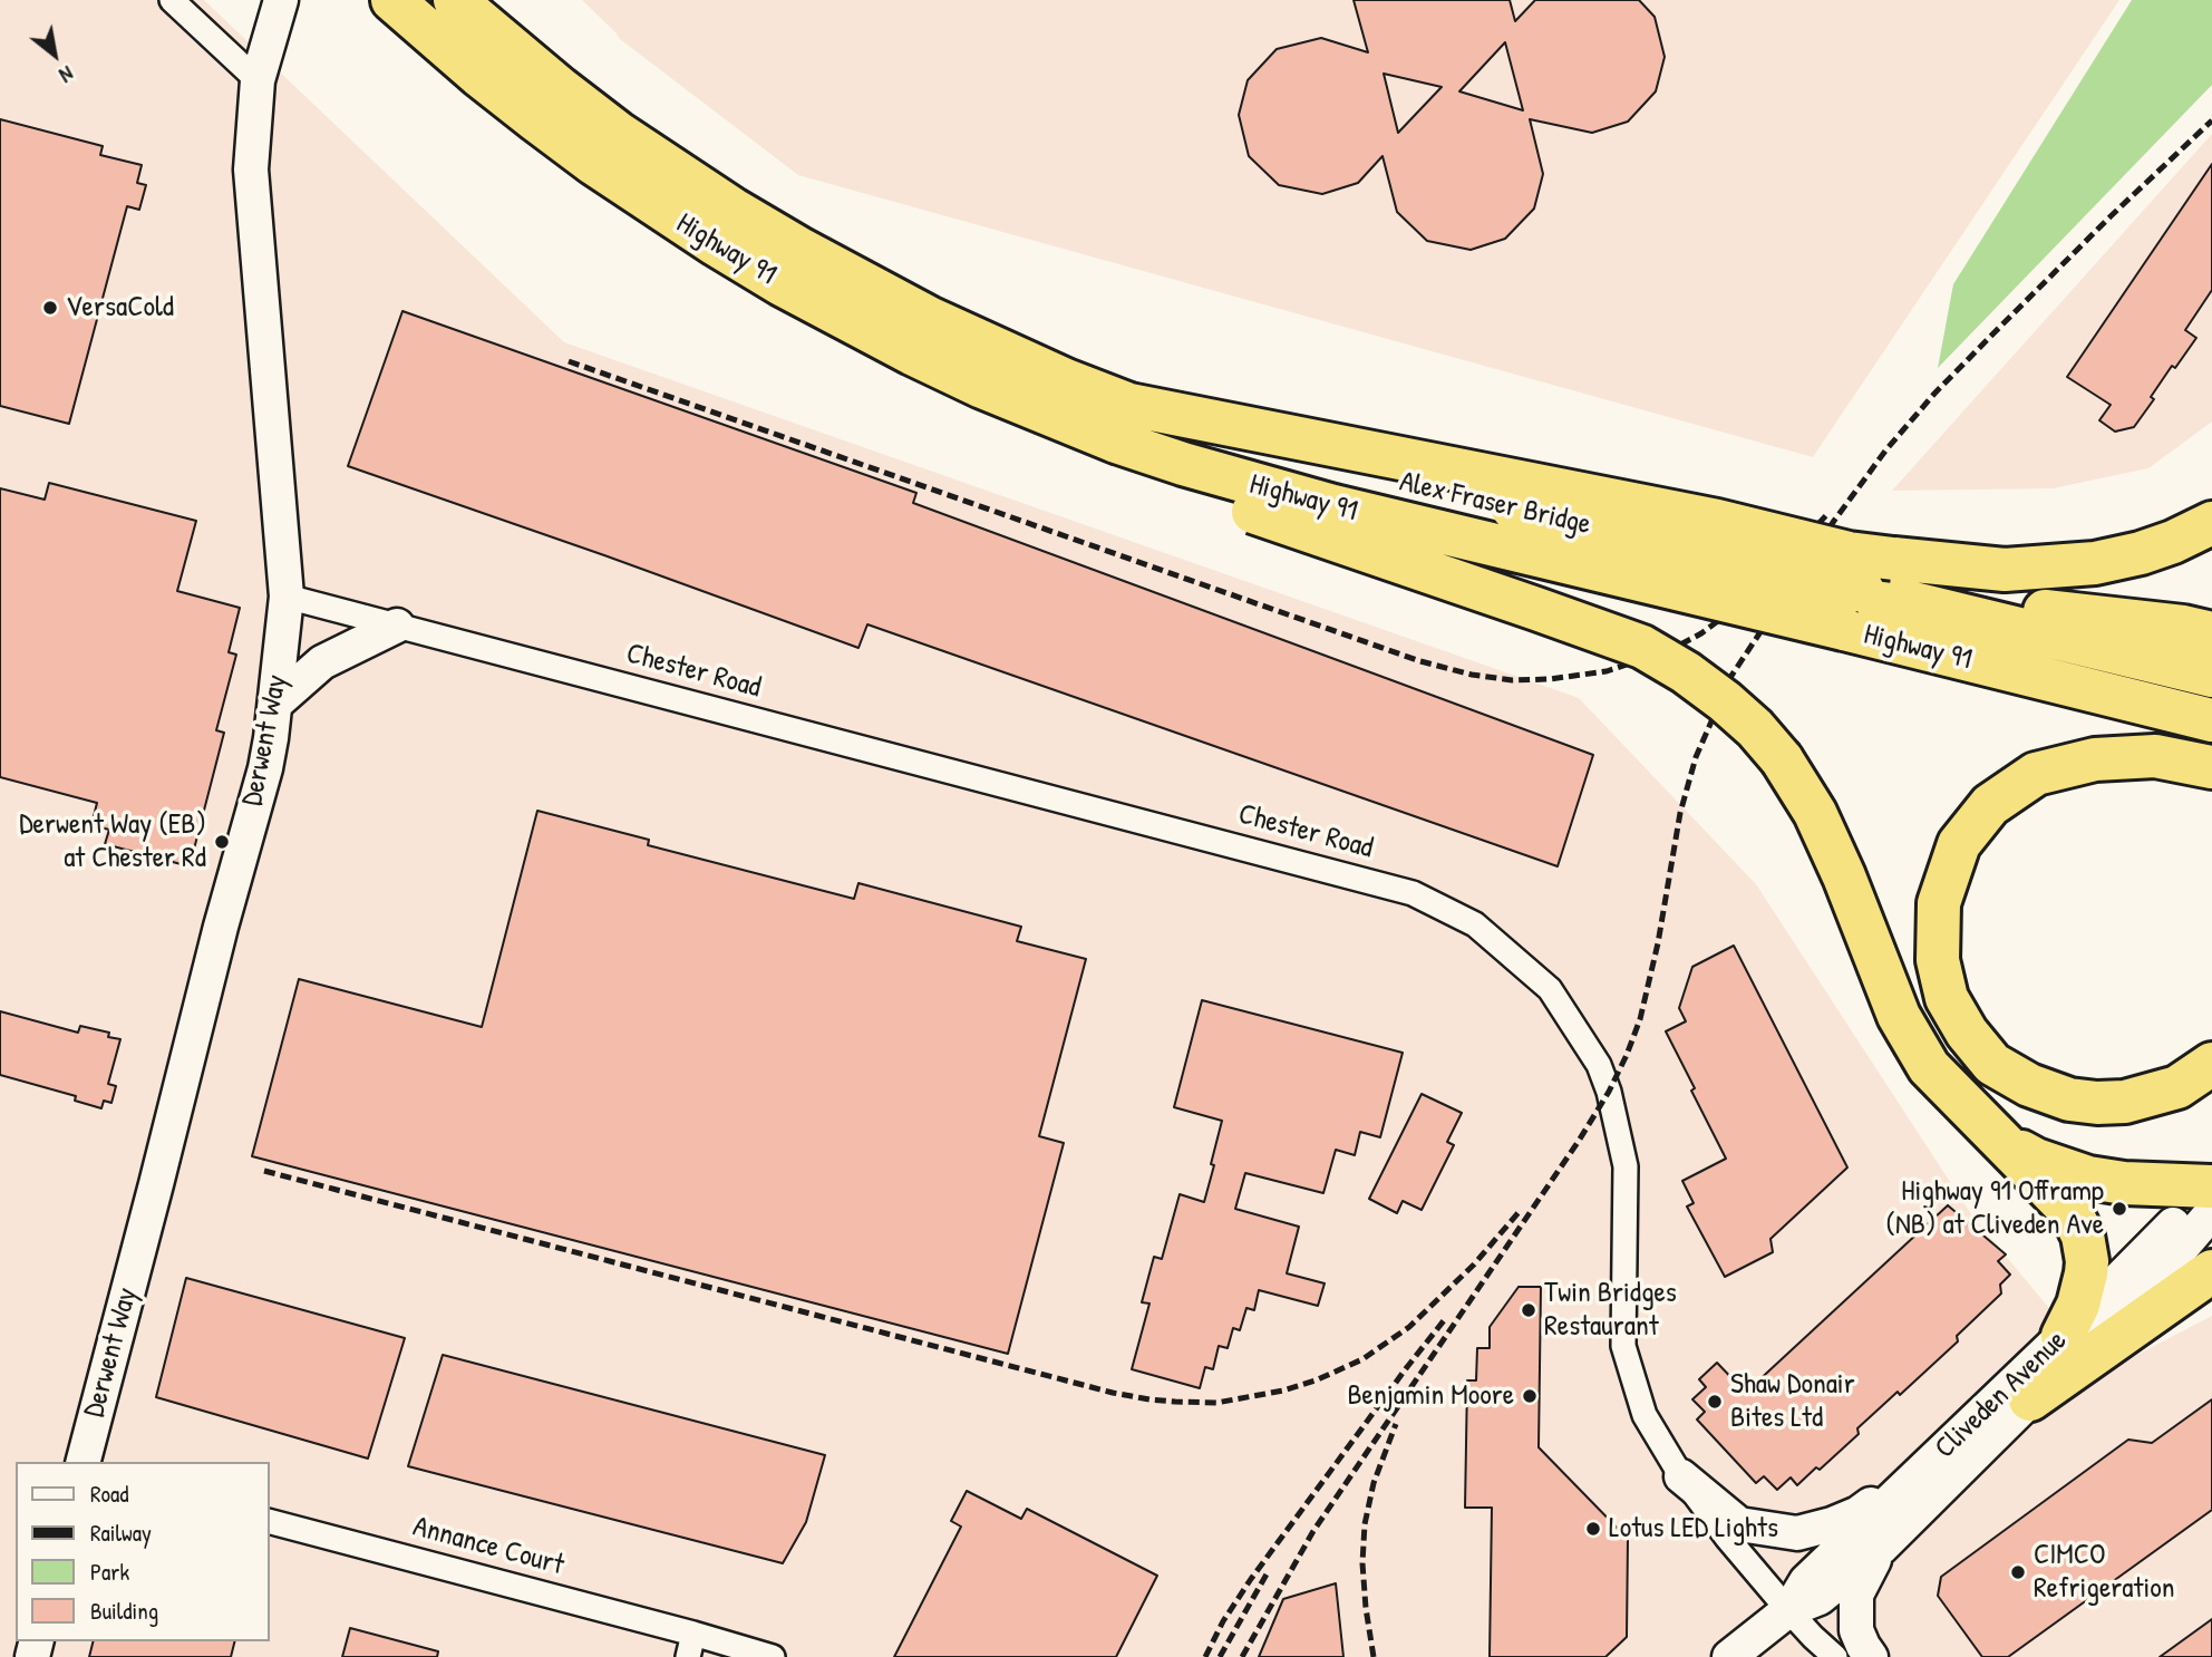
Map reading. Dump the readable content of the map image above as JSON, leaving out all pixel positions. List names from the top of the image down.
{
  "streets": {
    "highway": ["Highway 91", "Alex Fraser Bridge"],
    "street": [
      "Chester Road",
      "Derwent Way",
      "Cliveden Avenue",
      "Annance Court"
    ]
  },
  "crossings": [
    ["Highway 91", "Alex Fraser Bridge"],
    ["Chester Road", "Derwent Way"],
    ["Chester Road", "Cliveden Avenue"]
  ],
  "places": [
    "VersaCold",
    "Derwent Way (EB) at Chester Rd",
    "Highway 91 Offramp (NB) at Cliveden Ave",
    "Twin Bridges Restaurant",
    "Benjamin Moore",
    "Shaw Donair Bites Ltd",
    "Lotus LED Lights",
    "CIMCO Refrigeration"
  ],
  "legend": [
    "Road",
    "Railway",
    "Park",
    "Building"
  ],
  "north": "bottom right"
}
